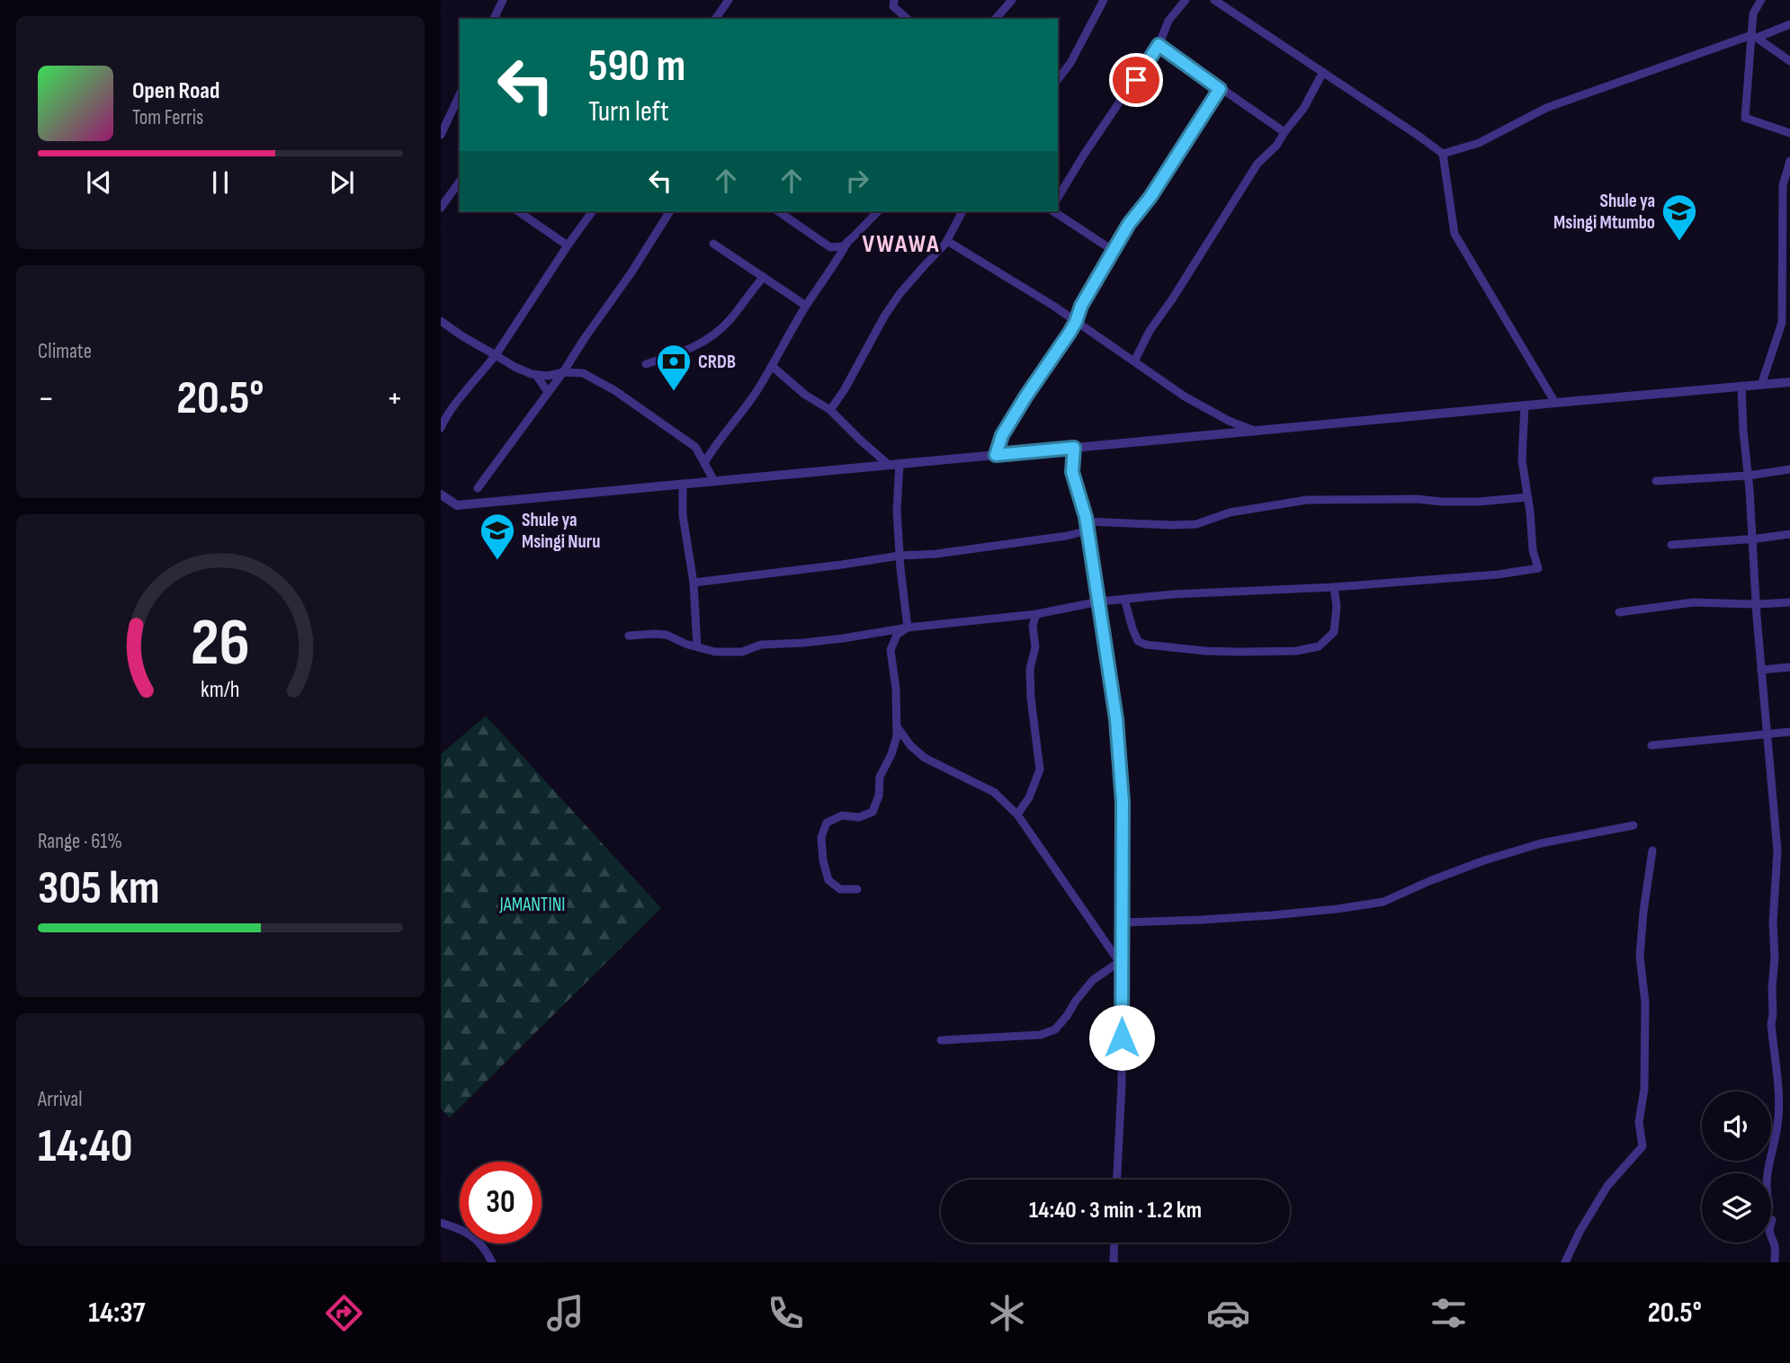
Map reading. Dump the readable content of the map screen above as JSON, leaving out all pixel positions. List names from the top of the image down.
{
  "districts": ["VWAWA"],
  "parks": ["JAMANTINI"],
  "places": {
    "school or university": ["Shule ya Msingi Mtumbo", "Shule ya Msingi Nuru"],
    "bank": ["CRDB"]
  },
  "page": {
    "turn": ["590 m", "Turn left"],
    "song": ["Open Road", "Tom Ferris"],
    "tile": [
      "Climate",
      ["Range · 61%", "305 km"],
      ["Arrival", "14:40"]
    ],
    "heat": ["−", "20.5°", "+"],
    "limit": "30",
    "trip": "14:40 · 3 min · 1.2 km",
    "tabs": ["14:37", "20.5°"],
    "gauge": ["26", "km/h"]
  }
}
